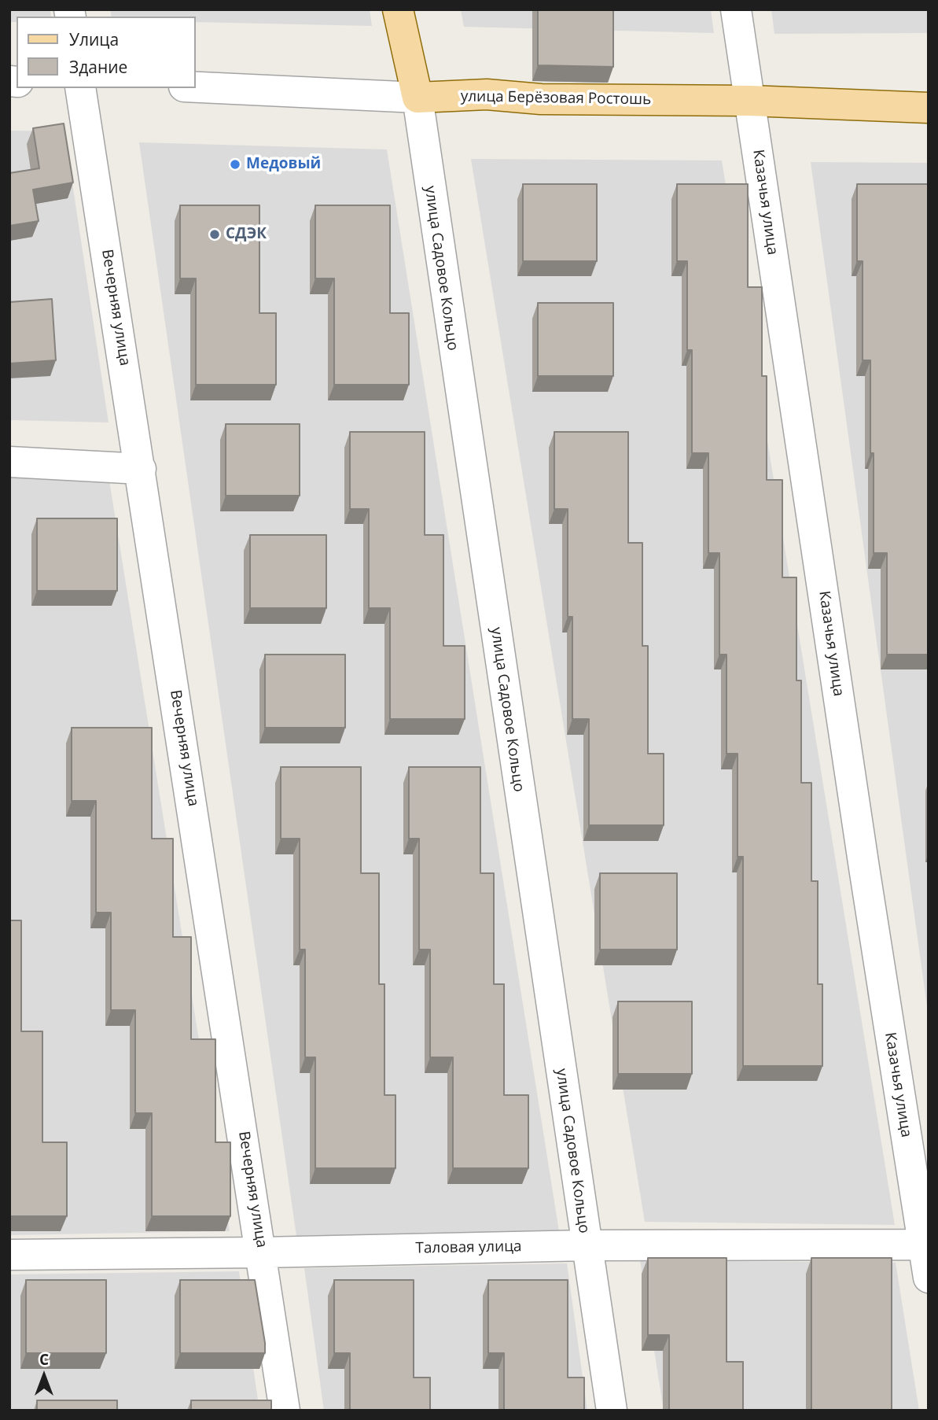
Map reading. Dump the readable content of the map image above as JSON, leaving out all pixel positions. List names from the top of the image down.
{
  "streets": {
    "main road": ["улица Берёзовая Ростошь", "улица Садовое Кольцо"],
    "street": ["Казачья улица", "Вечерняя улица", "Таловая улица"]
  },
  "crossings": [
    ["улица Берёзовая Ростошь", "Казачья улица"],
    ["улица Берёзовая Ростошь", "улица Садовое Кольцо"],
    ["Казачья улица", "Таловая улица"],
    ["улица Садовое Кольцо", "Таловая улица"],
    ["Вечерняя улица", "Таловая улица"]
  ],
  "places": ["Медовый", "СДЭК"],
  "legend": ["Улица", "Здание"],
  "north": "top"
}
